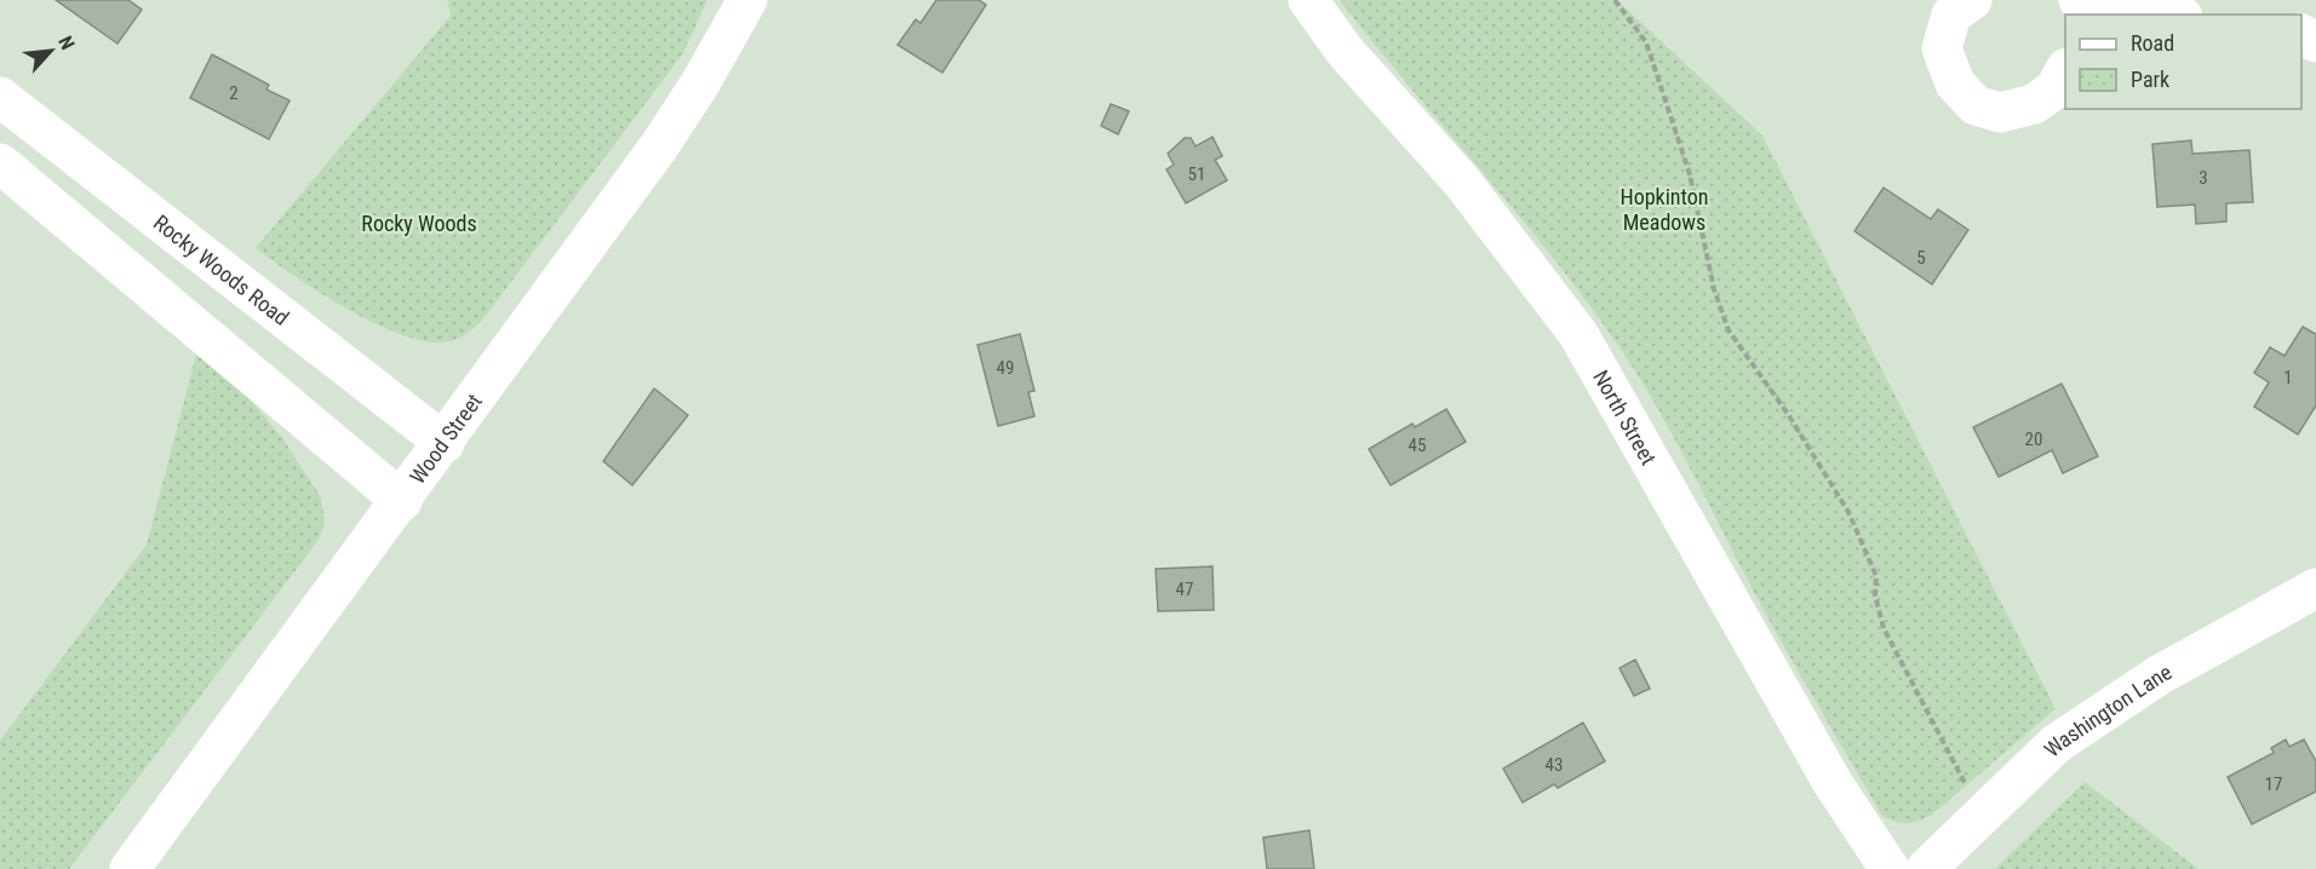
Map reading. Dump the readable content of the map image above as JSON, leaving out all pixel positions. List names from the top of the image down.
{
  "streets": {
    "street": [
      "Rocky Woods Road",
      "North Street",
      "Wood Street",
      "Washington Lane"
    ]
  },
  "crossings": [
    ["Rocky Woods Road", "Wood Street"]
  ],
  "parks": ["Hopkinton Meadows", "Rocky Woods"],
  "house_numbers": [
    "2",
    "51",
    "3",
    "5",
    "49",
    "1",
    "20",
    "45",
    "47",
    "43",
    "17"
  ],
  "legend": ["Road", "Park"],
  "north": "top right"
}
